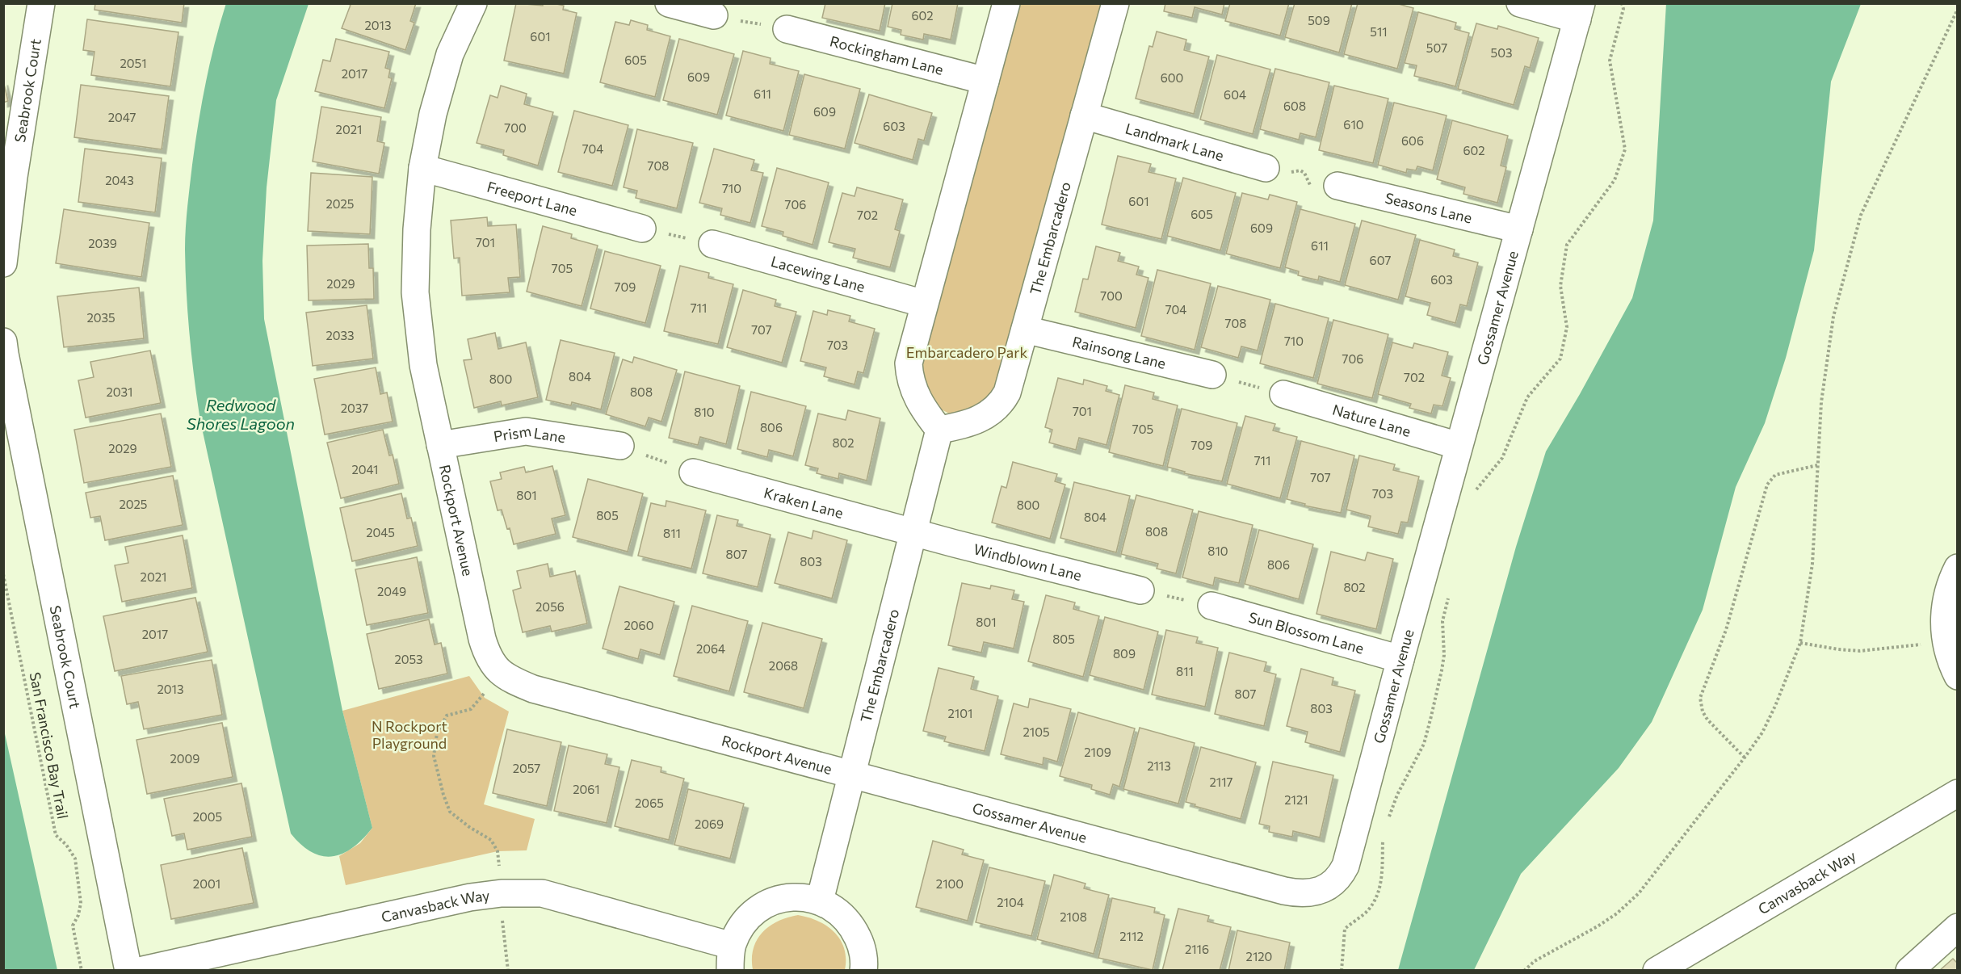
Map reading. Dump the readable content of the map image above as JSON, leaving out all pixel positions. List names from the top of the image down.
{
  "streets": {
    "street": [
      "Rockingham Lane",
      "Seabrook Court",
      "Landmark Lane",
      "Freeport Lane",
      "Seasons Lane",
      "The Embarcadero",
      "Lacewing Lane",
      "Gossamer Avenue",
      "Rainsong Lane",
      "Nature Lane",
      "Prism Lane",
      "Kraken Lane",
      "Rockport Avenue",
      "Windblown Lane",
      "Sun Blossom Lane",
      "Canvasback Way"
    ],
    "path": ["San Francisco Bay Trail"]
  },
  "crossings": [
    ["Landmark Lane", "The Embarcadero"],
    ["Freeport Lane", "Rockport Avenue"],
    ["Seasons Lane", "Gossamer Avenue"],
    ["The Embarcadero", "Gossamer Avenue"],
    ["The Embarcadero", "Rainsong Lane"],
    ["The Embarcadero", "Kraken Lane"],
    ["The Embarcadero", "Rockport Avenue"],
    ["The Embarcadero", "Windblown Lane"],
    ["Gossamer Avenue", "Nature Lane"],
    ["Gossamer Avenue", "Rockport Avenue"],
    ["Gossamer Avenue", "Sun Blossom Lane"],
    ["Prism Lane", "Rockport Avenue"],
    ["Kraken Lane", "Windblown Lane"]
  ],
  "water": ["Redwood Shores Lagoon"],
  "parks": ["Embarcadero Park", "N Rockport Playground"],
  "house_numbers": [
    "602",
    "509",
    "2013",
    "511",
    "601",
    "507",
    "503",
    "605",
    "2051",
    "2017",
    "609",
    "600",
    "611",
    "604",
    "608",
    "609",
    "2047",
    "610",
    "603",
    "700",
    "2021",
    "606",
    "704",
    "602",
    "708",
    "2043",
    "710",
    "601",
    "2025",
    "706",
    "605",
    "702",
    "609",
    "701",
    "2039",
    "611",
    "607",
    "705",
    "603",
    "2029",
    "709",
    "700",
    "711",
    "704",
    "2035",
    "708",
    "707",
    "2033",
    "710",
    "703",
    "706",
    "804",
    "702",
    "800",
    "2031",
    "808",
    "2037",
    "701",
    "810",
    "806",
    "705",
    "802",
    "709",
    "2029",
    "711",
    "2041",
    "707",
    "703",
    "801",
    "2025",
    "800",
    "805",
    "804",
    "808",
    "2045",
    "811",
    "810",
    "807",
    "803",
    "806",
    "2021",
    "802",
    "2049",
    "2056",
    "801",
    "2060",
    "2017",
    "805",
    "2064",
    "809",
    "2053",
    "2068",
    "811",
    "2013",
    "807",
    "803",
    "2101",
    "2105",
    "2109",
    "2009",
    "2113",
    "2057",
    "2117",
    "2061",
    "2121",
    "2065",
    "2005",
    "2069",
    "2001",
    "2100",
    "2104",
    "2108",
    "2112",
    "2116",
    "2120"
  ]
}
